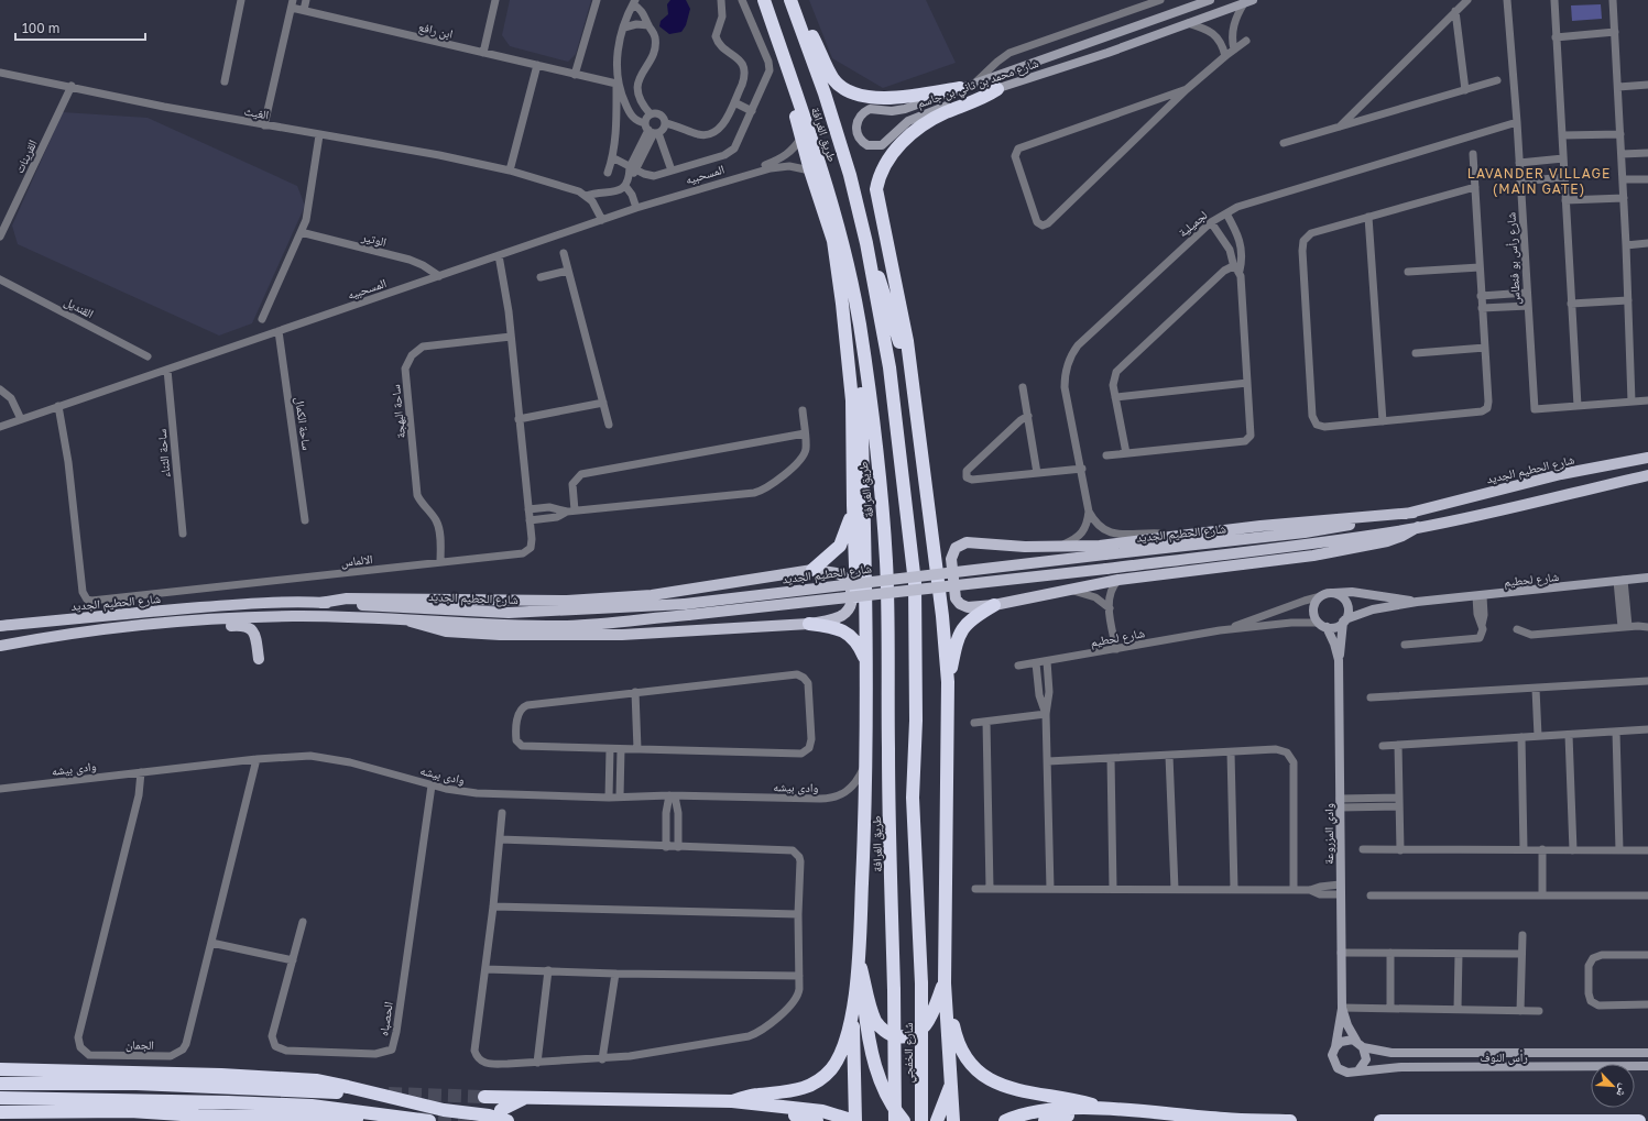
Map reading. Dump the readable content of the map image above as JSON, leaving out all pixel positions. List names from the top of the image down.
{
  "streets": {
    "highway": ["طريق الغرافة", "شارع الخفجي"],
    "main road": ["شارع الحطيم الجديد"],
    "street": [
      "ابن رافع",
      "شارع محمد بن ثاني بن جاسم",
      "الغيث",
      "القرينات",
      "المسحبيه",
      "لجميلية",
      "الوتير",
      "شارع رأس بو فنطاس",
      "القنديل",
      "ساحة البهجة",
      "ساحة الكمال",
      "ساحة الثناء",
      "الالماس",
      "شارع لحطيم",
      "وادى بيشه",
      "وادي المزروعة",
      "الحصباه",
      "الجمان",
      "رأس النوف"
    ]
  },
  "crossings": [
    ["الغيث", "القرينات"],
    ["الغيث", "المسحبيه"],
    ["طريق الغرافة", "شارع الخفجي"],
    ["المسحبيه", "الوتير"],
    ["المسحبيه", "ساحة الكمال"],
    ["المسحبيه", "ساحة الثناء"],
    ["المسحبيه", "الالماس"],
    ["لجميلية", "شارع رأس بو فنطاس"],
    ["ساحة البهجة", "الالماس"],
    ["شارع لحطيم", "وادي المزروعة"],
    ["وادى بيشه", "الحصباه"],
    ["وادى بيشه", "الجمان"],
    ["وادي المزروعة", "رأس النوف"]
  ],
  "districts": ["LAVANDER VILLAGE (MAIN GATE)"],
  "scale_bar": "100 m",
  "north": "bottom right"
}
